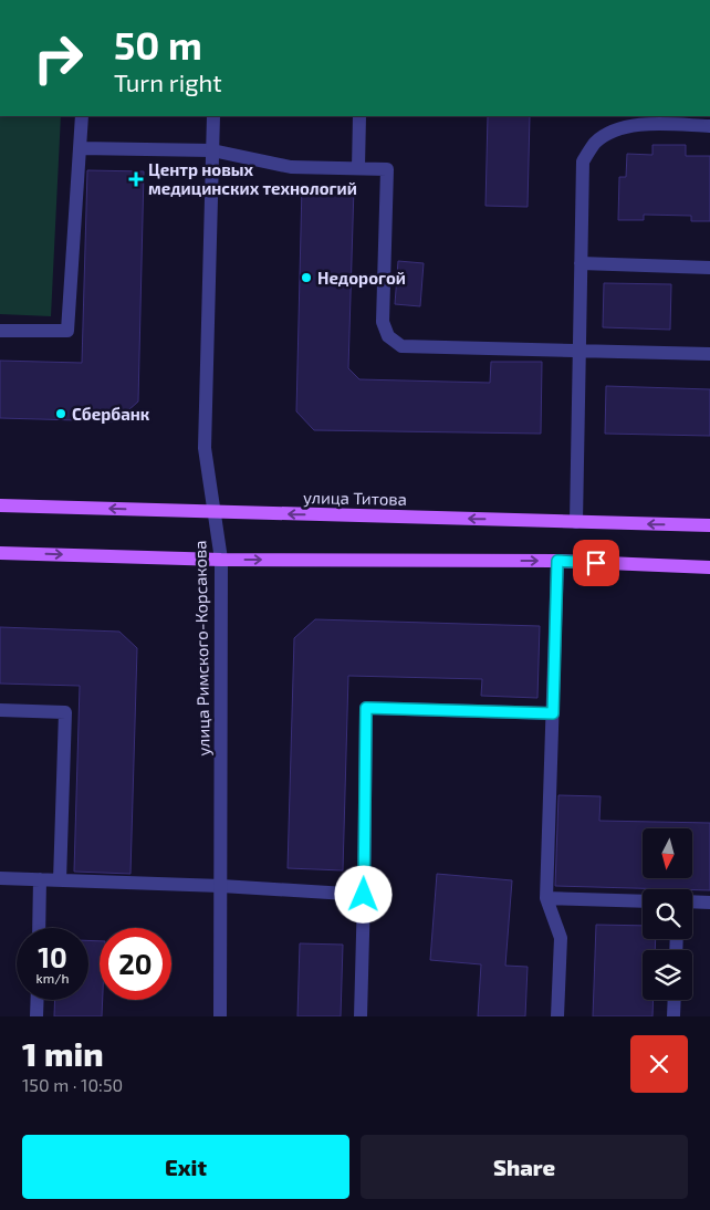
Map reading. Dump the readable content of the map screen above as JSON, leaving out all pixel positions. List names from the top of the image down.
{
  "streets": {
    "main road": ["улица Титова"],
    "street": ["улица Римского-Корсакова"]
  },
  "crossings": [
    ["улица Титова", "улица Римского-Корсакова"]
  ],
  "places": {
    "health": ["Центр новых медицинских технологий"],
    "other": ["Недорогой", "Сбербанк"]
  },
  "north": "bottom",
  "page": {
    "turn": ["50 m", "Turn right"],
    "speed": "10 km/h",
    "limit": "20",
    "heading": ["1 min", "150 m · 10:50"],
    "buttons": ["Exit", "Share"]
  }
}
